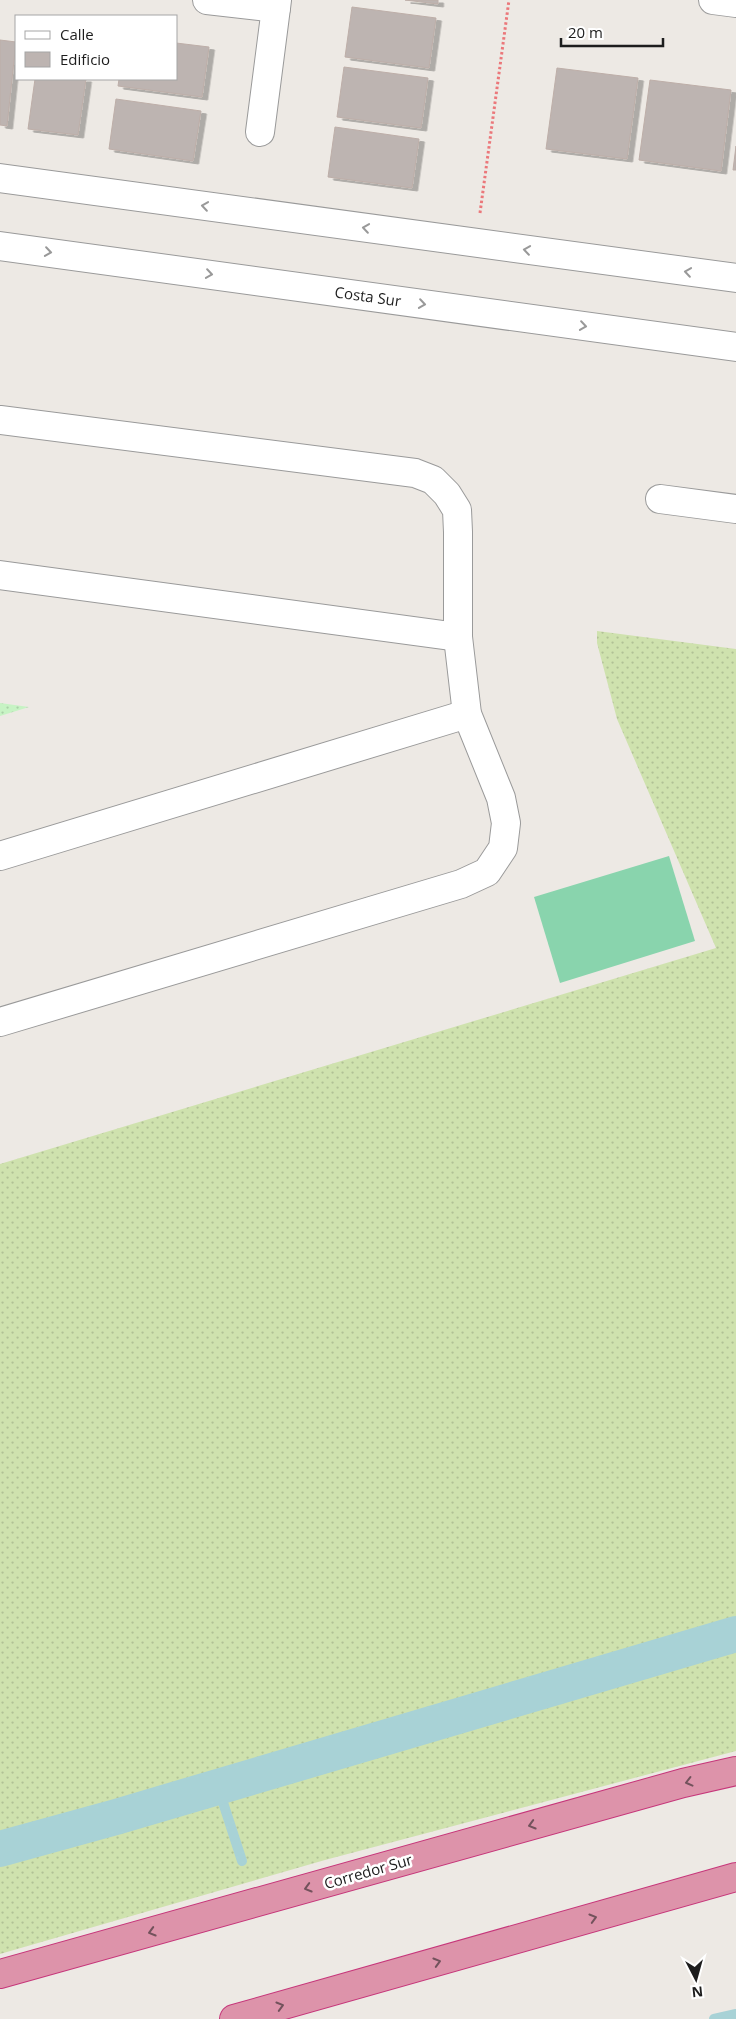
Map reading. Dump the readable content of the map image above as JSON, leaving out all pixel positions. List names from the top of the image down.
{
  "streets": {
    "highway": ["Corredor Sur"],
    "street": ["Costa Sur"]
  },
  "legend": ["Calle", "Edificio"],
  "scale_bar": "20 m",
  "north": "bottom"
}
